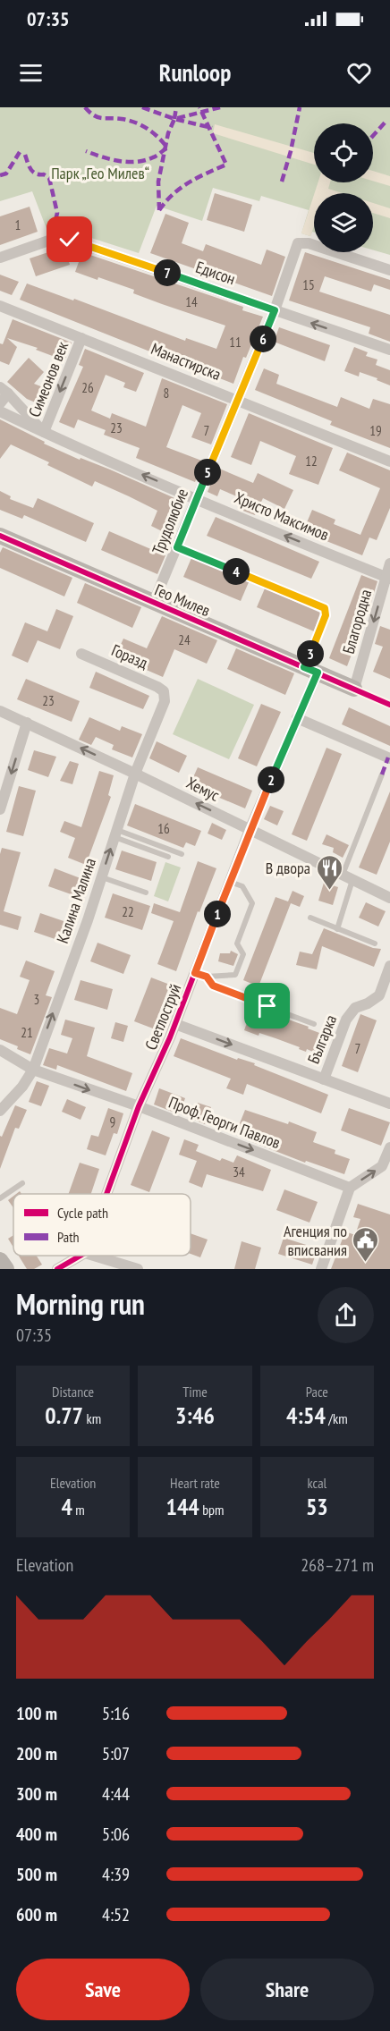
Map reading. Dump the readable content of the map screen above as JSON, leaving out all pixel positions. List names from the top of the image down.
{
  "streets": {
    "street": [
      "Едисон",
      "Манастирска",
      "Симеонов век",
      "Христо Максимов",
      "Трудолюбие",
      "Гео Милев",
      "Благородна",
      "Горазд",
      "Хемус",
      "Калина Малина",
      "Светлоструй",
      "Българка",
      "Проф. Георги Павлов"
    ]
  },
  "crossings": [
    ["Едисон", "Трудолюбие"],
    ["Манастирска", "Симеонов век"],
    ["Манастирска", "Трудолюбие"],
    ["Симеонов век", "Христо Максимов"],
    ["Христо Максимов", "Трудолюбие"],
    ["Христо Максимов", "Благородна"],
    ["Трудолюбие", "Гео Милев"],
    ["Гео Милев", "Благородна"],
    ["Гео Милев", "Светлоструй"],
    ["Горазд", "Калина Малина"],
    ["Хемус", "Калина Малина"],
    ["Хемус", "Светлоструй"],
    ["Калина Малина", "Проф. Георги Павлов"],
    ["Светлоструй", "Проф. Георги Павлов"]
  ],
  "one_way": [
    "Симеонов век",
    "Христо Максимов",
    "Благородна",
    "Хемус",
    "Калина Малина"
  ],
  "parks": ["Парк „Гео Милев“"],
  "places": {
    "restaurant": ["В двора"],
    "public building": ["Агенция по вписвания"]
  },
  "house_numbers": [
    "1",
    "15",
    "14",
    "11",
    "26",
    "8",
    "23",
    "7",
    "19",
    "12",
    "24",
    "23",
    "16",
    "22",
    "3",
    "21",
    "7",
    "9",
    "34"
  ],
  "legend": ["Cycle path", "Path"],
  "page": {
    "status": "07:35",
    "header": "Runloop",
    "pins": [
      "7",
      "6",
      "5",
      "4",
      "3",
      "2",
      "1"
    ],
    "heading": ["Morning run", "07:35"],
    "stats": [
      ["Distance", "0.77 km"],
      ["Time", "3:46"],
      ["Pace", "4:54 /km"],
      ["Elevation", "4 m"],
      ["Heart rate", "144 bpm"],
      ["kcal", "53"]
    ],
    "chart": ["Elevation", "268–271 m"],
    "list": [
      {
        "name": "100 m",
        "note": "5:16"
      },
      {
        "name": "200 m",
        "note": "5:07"
      },
      {
        "name": "300 m",
        "note": "4:44"
      },
      {
        "name": "400 m",
        "note": "5:06"
      },
      {
        "name": "500 m",
        "note": "4:39"
      },
      {
        "name": "600 m",
        "note": "4:52"
      }
    ],
    "buttons": ["Save", "Share"]
  }
}
